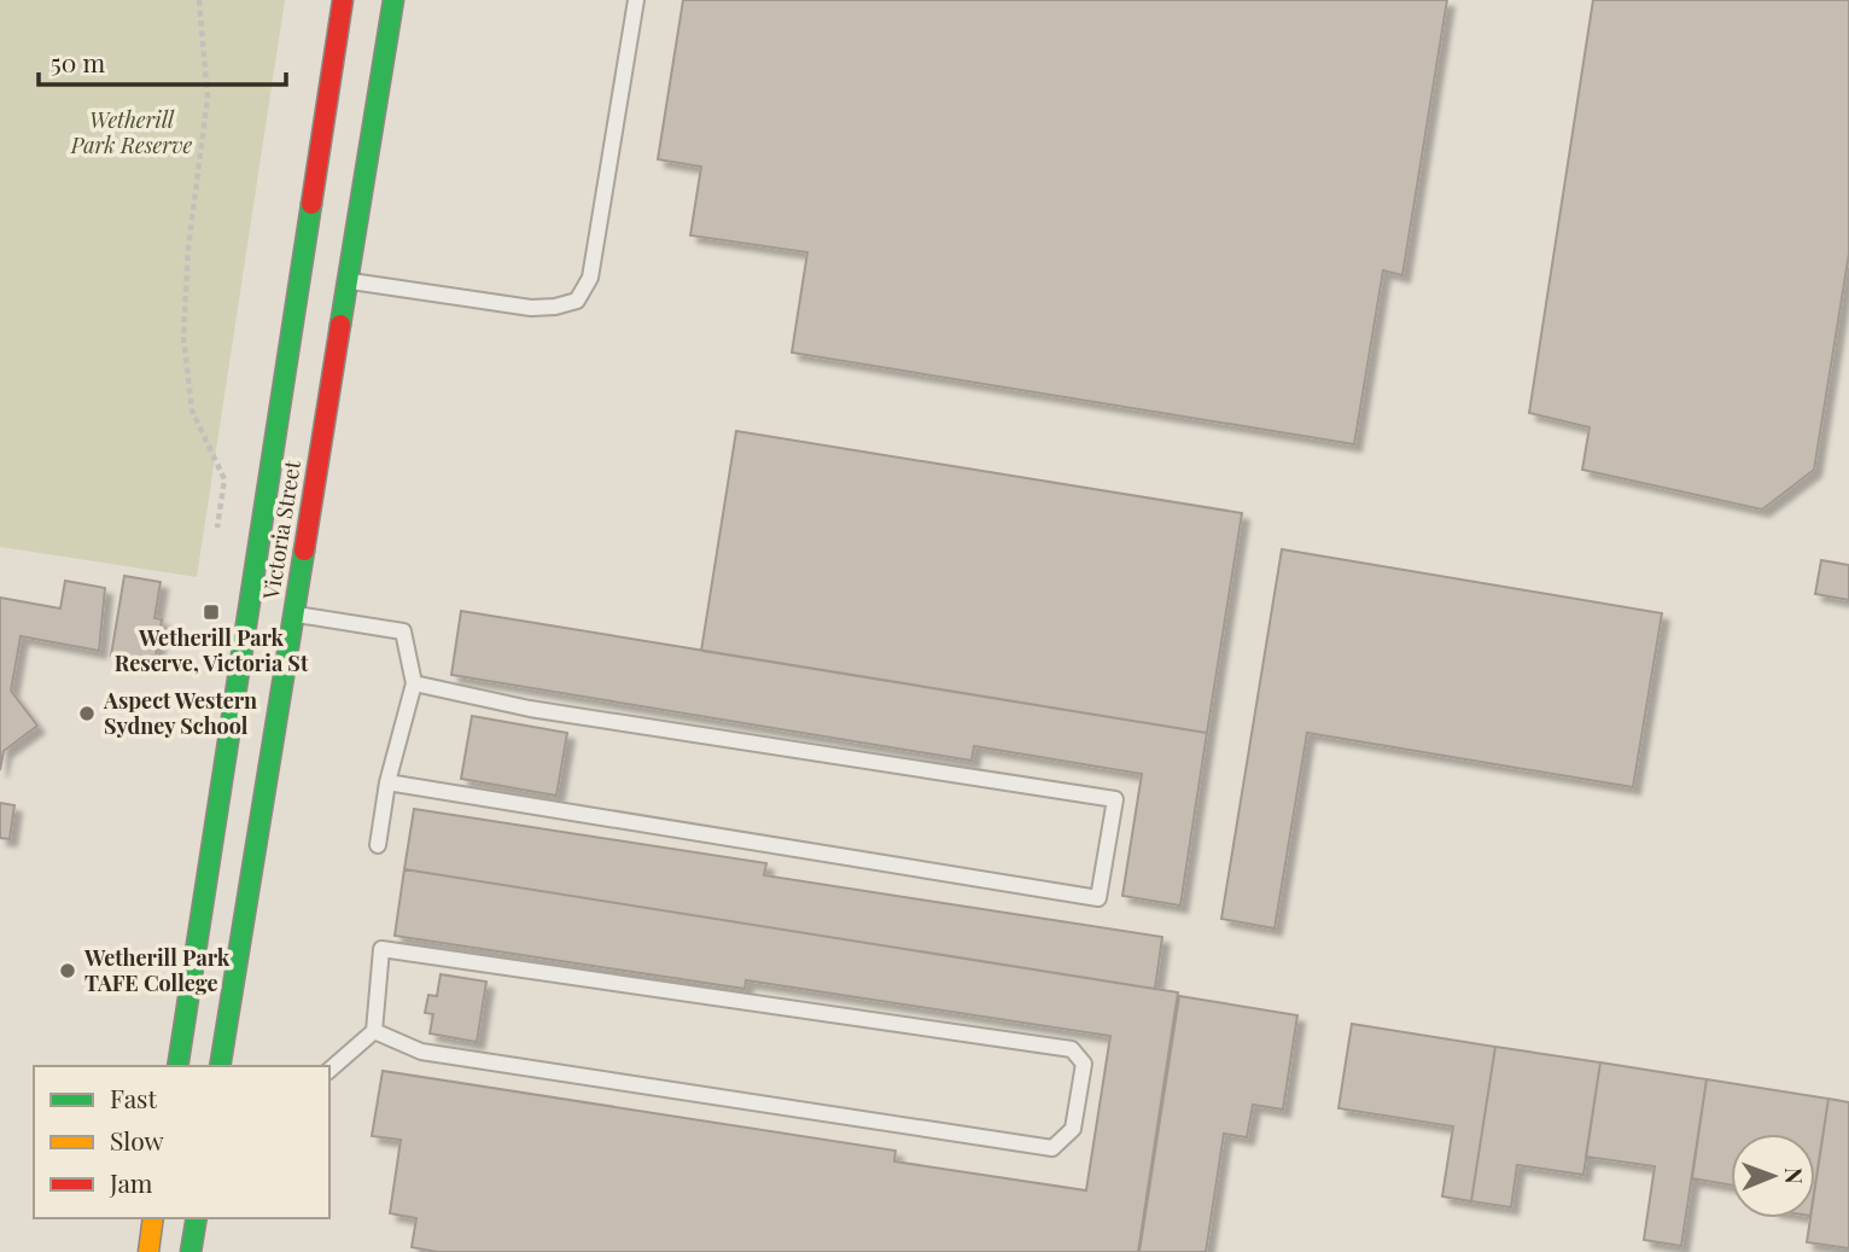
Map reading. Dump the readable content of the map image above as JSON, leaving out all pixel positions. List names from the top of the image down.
{
  "streets": {
    "main road": ["Victoria Street"]
  },
  "parks": ["Wetherill Park Reserve"],
  "places": {
    "transit": ["Wetherill Park Reserve, Victoria St"],
    "other": ["Aspect Western Sydney School", "Wetherill Park TAFE College"]
  },
  "legend": ["Fast", "Slow", "Jam"],
  "scale_bar": "50 m",
  "north": "right"
}
